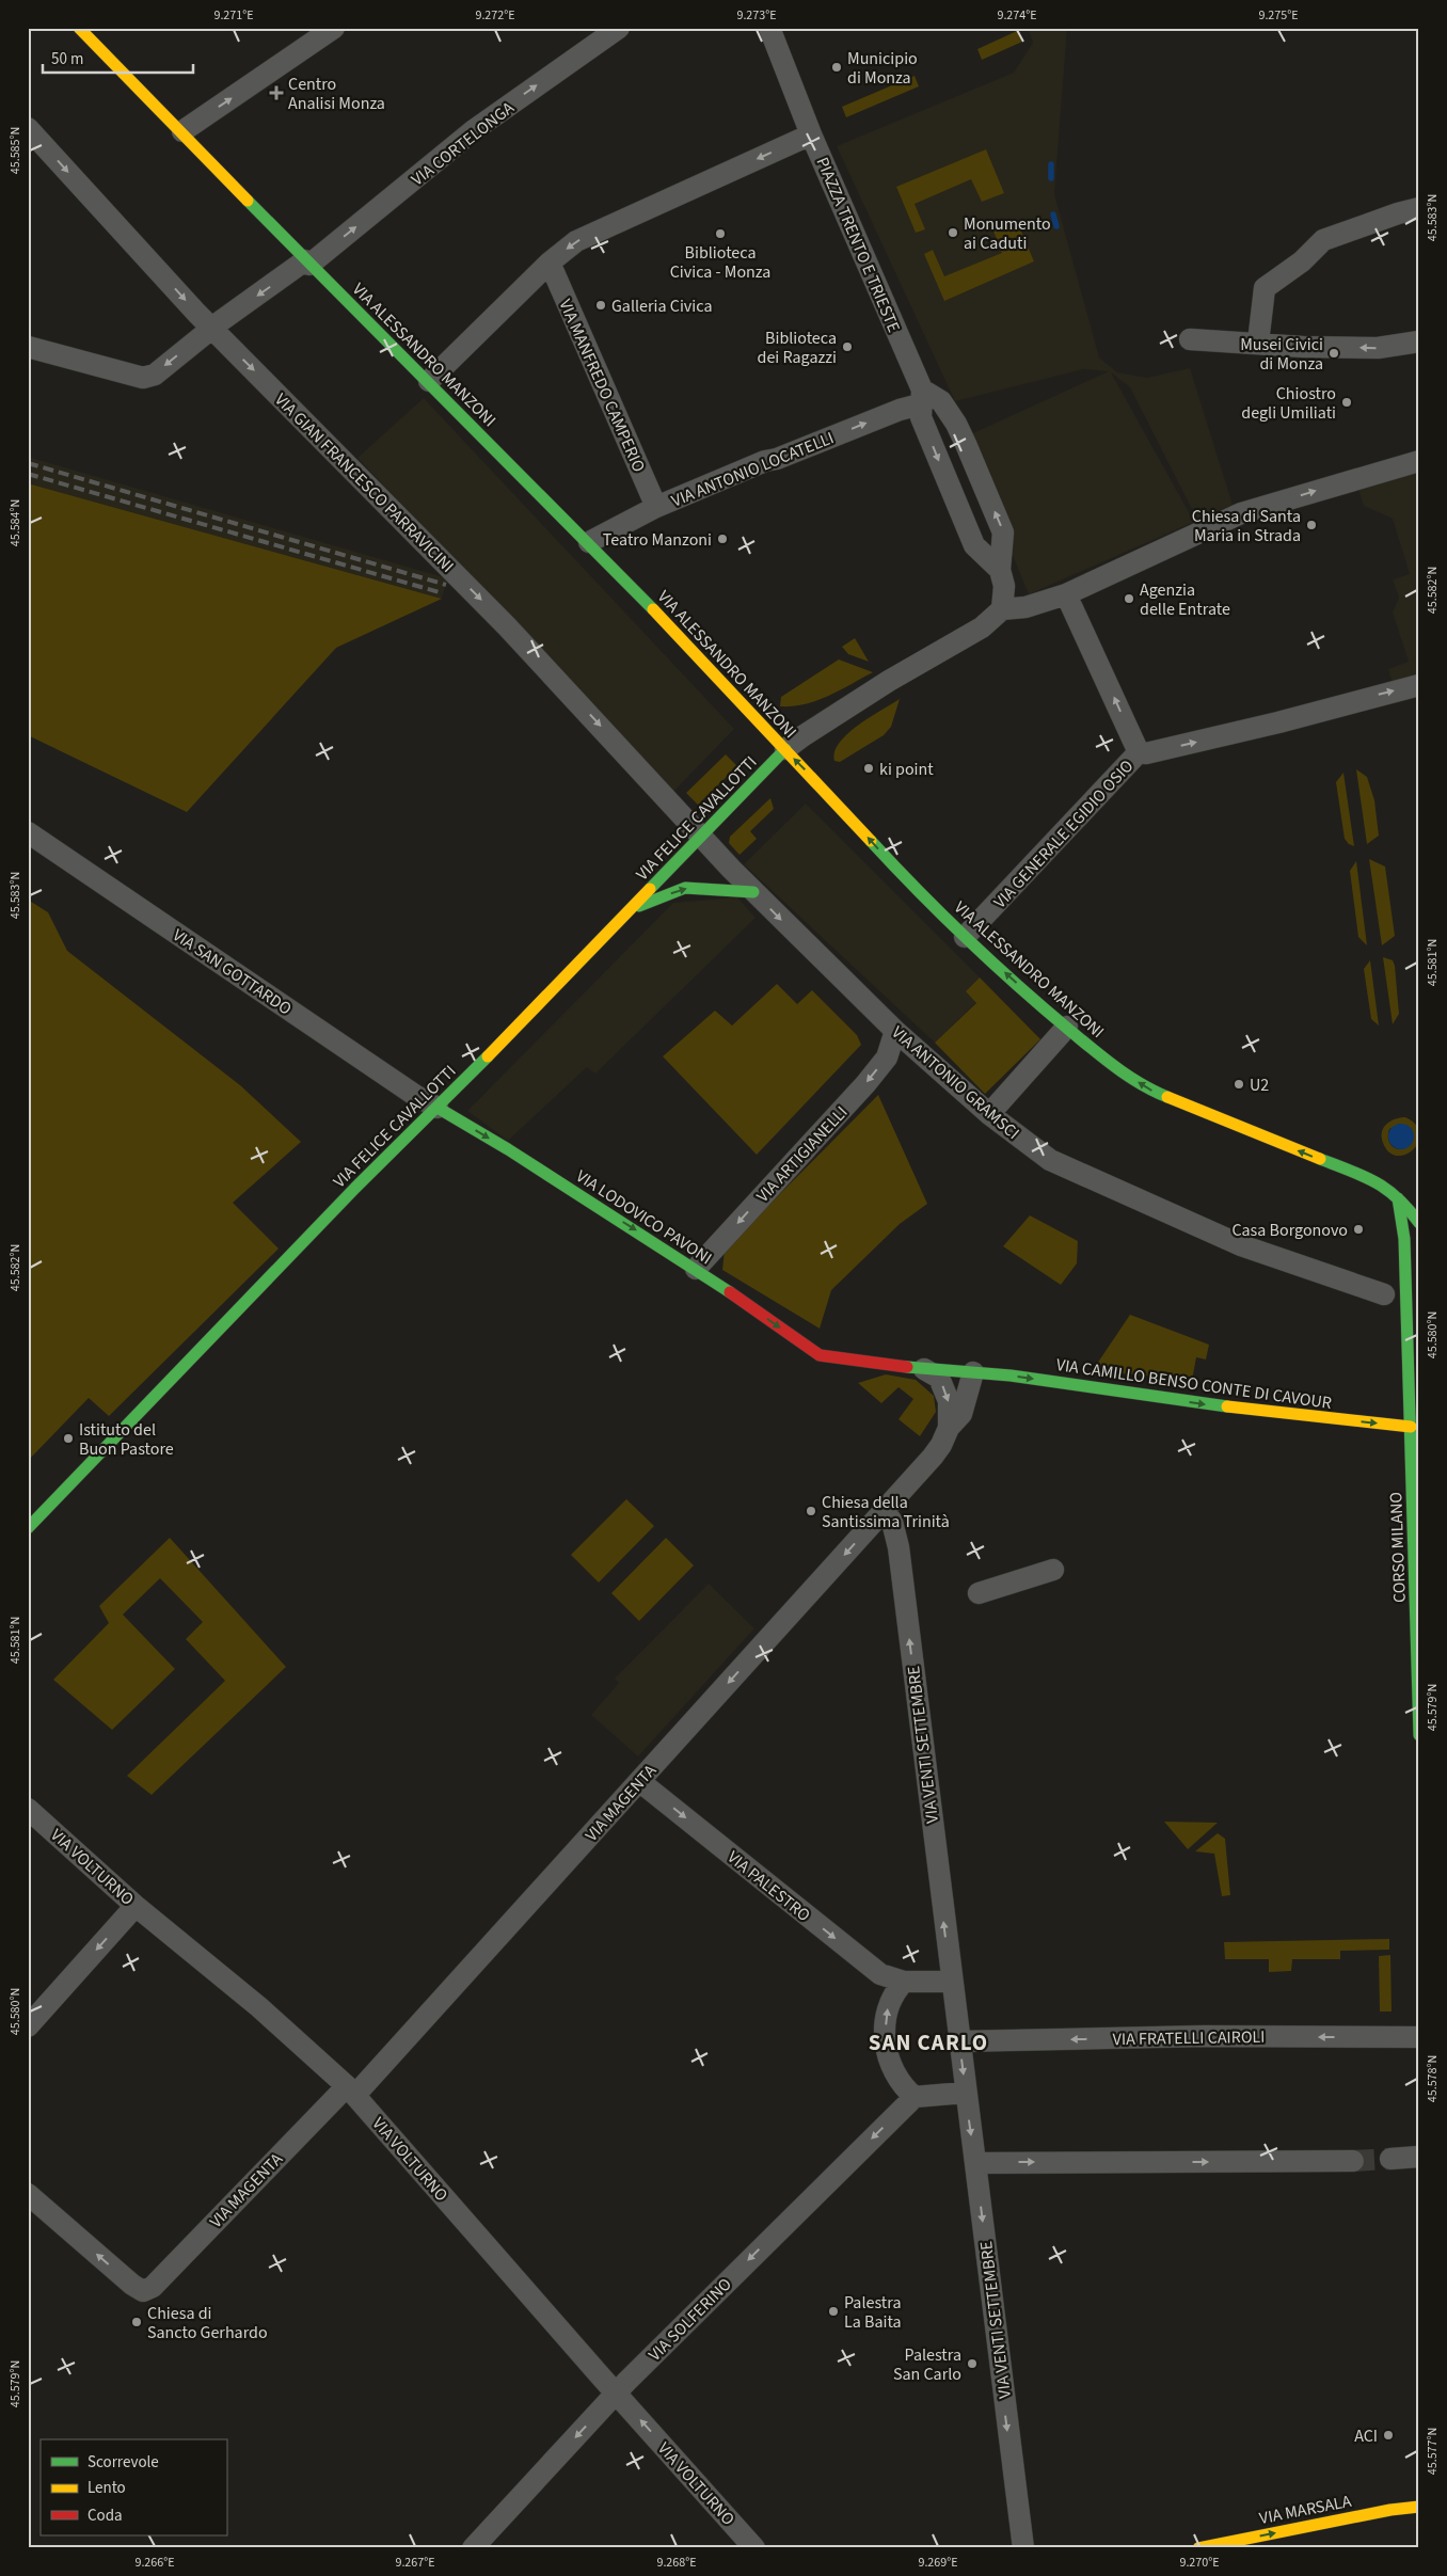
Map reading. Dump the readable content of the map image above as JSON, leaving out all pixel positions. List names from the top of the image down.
{
  "streets": {
    "street": [
      "VIA CORTELONGA",
      "PIAZZA TRENTO E TRIESTE",
      "VIA ALESSANDRO MANZONI",
      "VIA MANFREDO CAMPERIO",
      "VIA ANTONIO LOCATELLI",
      "VIA GIAN FRANCESCO PARRAVICINI",
      "VIA FELICE CAVALLOTTI",
      "VIA GENERALE EGIDIO OSIO",
      "VIA SAN GOTTARDO",
      "VIA ANTONIO GRAMSCI",
      "VIA ARTIGIANELLI",
      "VIA LODOVICO PAVONI",
      "VIA CAMILLO BENSO CONTE DI CAVOUR",
      "CORSO MILANO",
      "VIA VENTI SETTEMBRE",
      "VIA MAGENTA",
      "VIA VOLTURNO",
      "VIA PALESTRO",
      "VIA FRATELLI CAIROLI",
      "VIA SOLFERINO",
      "VIA MARSALA"
    ]
  },
  "crossings": [
    ["VIA CORTELONGA", "VIA ALESSANDRO MANZONI"],
    ["VIA CORTELONGA", "VIA GIAN FRANCESCO PARRAVICINI"],
    ["PIAZZA TRENTO E TRIESTE", "VIA ANTONIO LOCATELLI"],
    ["VIA ALESSANDRO MANZONI", "VIA ANTONIO LOCATELLI"],
    ["VIA ALESSANDRO MANZONI", "VIA FELICE CAVALLOTTI"],
    ["VIA ALESSANDRO MANZONI", "VIA GENERALE EGIDIO OSIO"],
    ["VIA MANFREDO CAMPERIO", "VIA ANTONIO LOCATELLI"],
    ["VIA GIAN FRANCESCO PARRAVICINI", "VIA FELICE CAVALLOTTI"],
    ["VIA GIAN FRANCESCO PARRAVICINI", "VIA ANTONIO GRAMSCI"],
    ["VIA FELICE CAVALLOTTI", "VIA SAN GOTTARDO"],
    ["VIA FELICE CAVALLOTTI", "VIA ANTONIO GRAMSCI"],
    ["VIA FELICE CAVALLOTTI", "VIA LODOVICO PAVONI"],
    ["VIA SAN GOTTARDO", "VIA LODOVICO PAVONI"],
    ["VIA ANTONIO GRAMSCI", "VIA ARTIGIANELLI"],
    ["VIA ARTIGIANELLI", "VIA LODOVICO PAVONI"],
    ["VIA LODOVICO PAVONI", "VIA CAMILLO BENSO CONTE DI CAVOUR"],
    ["VIA CAMILLO BENSO CONTE DI CAVOUR", "CORSO MILANO"],
    ["VIA CAMILLO BENSO CONTE DI CAVOUR", "VIA MAGENTA"],
    ["VIA VENTI SETTEMBRE", "VIA MAGENTA"],
    ["VIA VENTI SETTEMBRE", "VIA FRATELLI CAIROLI"],
    ["VIA MAGENTA", "VIA VOLTURNO"],
    ["VIA MAGENTA", "VIA PALESTRO"],
    ["VIA VOLTURNO", "VIA SOLFERINO"]
  ],
  "one_way": [
    "VIA ALESSANDRO MANZONI",
    "VIA ANTONIO LOCATELLI",
    "VIA GIAN FRANCESCO PARRAVICINI",
    "VIA ARTIGIANELLI",
    "VIA LODOVICO PAVONI",
    "VIA CAMILLO BENSO CONTE DI CAVOUR",
    "VIA MAGENTA",
    "VIA PALESTRO",
    "VIA SOLFERINO",
    "VIA MARSALA"
  ],
  "districts": ["SAN CARLO"],
  "places": {
    "other": [
      "Municipio di Monza",
      "Monumento ai Caduti",
      "Biblioteca Civica - Monza",
      "Galleria Civica",
      "Biblioteca dei Ragazzi",
      "Musei Civici di Monza",
      "Chiostro degli Umiliati",
      "Chiesa di Santa Maria in Strada",
      "Teatro Manzoni",
      "Agenzia delle Entrate",
      "ki point",
      "U2",
      "Casa Borgonovo",
      "Istituto del Buon Pastore",
      "Chiesa della Santissima Trinità",
      "Palestra La Baita",
      "Chiesa di Sancto Gerhardo",
      "Palestra San Carlo",
      "ACI"
    ],
    "health": ["Centro Analisi Monza"]
  },
  "legend": ["Scorrevole", "Lento", "Coda"],
  "scale_bar": "50 m",
  "coordinates": [
    "9.271°E",
    "9.272°E",
    "9.273°E",
    "9.274°E",
    "9.275°E",
    "45.585°N",
    "45.583°N",
    "45.584°N",
    "45.582°N",
    "45.581°N",
    "45.580°N",
    "45.579°N",
    "45.578°N",
    "45.577°N",
    "9.266°E",
    "9.267°E",
    "9.268°E",
    "9.269°E",
    "9.270°E"
  ]
}
